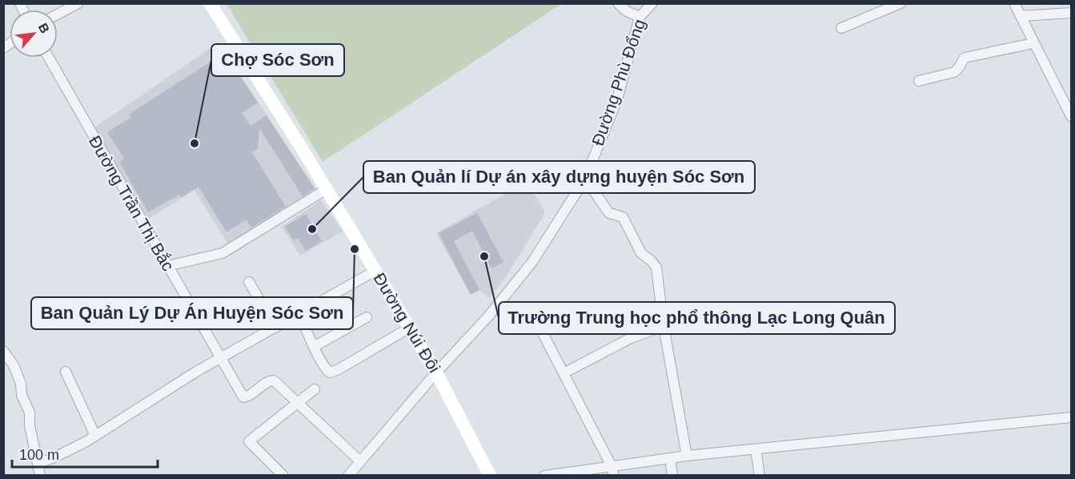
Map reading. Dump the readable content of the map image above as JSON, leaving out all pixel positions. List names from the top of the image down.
{
  "streets": {
    "main road": ["Đường Núi Đôi"],
    "street": ["Đường Phù Đổng", "Đường Trần Thị Bắc"]
  },
  "crossings": [
    ["Đường Phù Đổng", "Đường Núi Đôi"]
  ],
  "places": [
    "Chợ Sóc Sơn",
    "Ban Quản lí Dự án xây dựng huyện Sóc Sơn",
    "Ban Quản Lý Dự Án Huyện Sóc Sơn",
    "Trường Trung học phổ thông Lạc Long Quân"
  ],
  "scale_bar": "100 m",
  "north": "top right"
}
